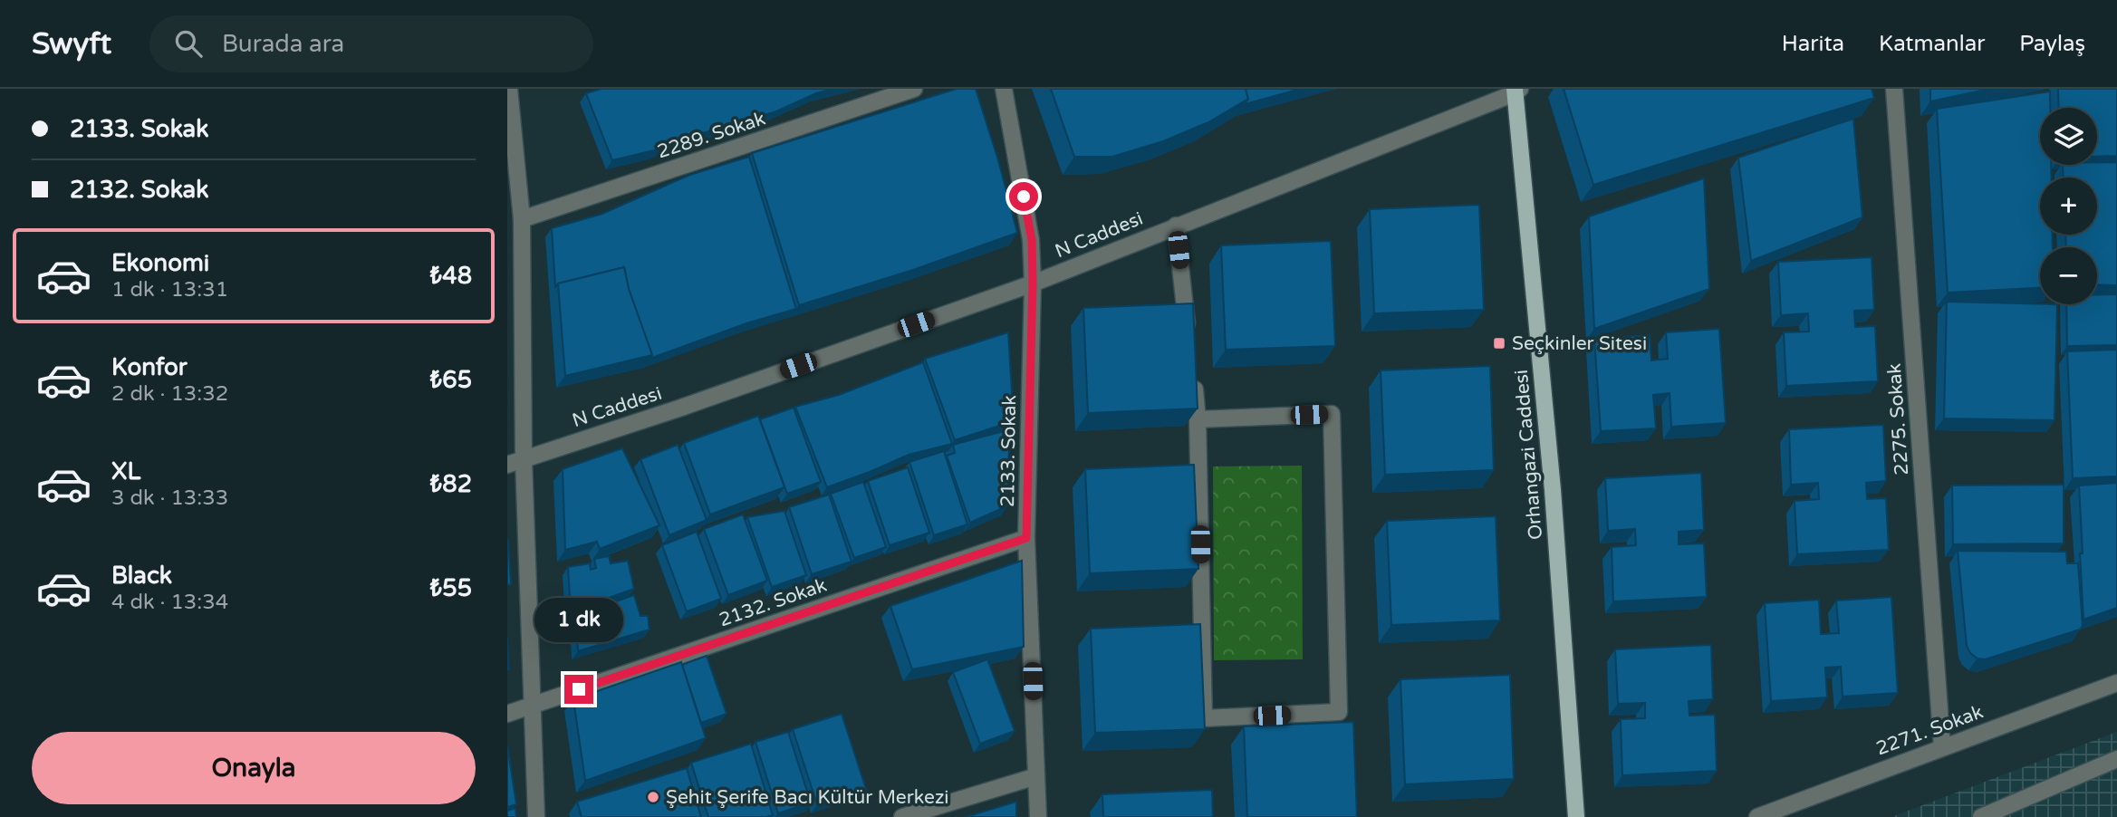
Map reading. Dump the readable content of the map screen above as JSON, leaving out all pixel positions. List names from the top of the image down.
{
  "streets": {
    "main road": ["Orhangazi Caddesi"],
    "street": [
      "2289. Sokak",
      "N Caddesi",
      "2275. Sokak",
      "2133. Sokak",
      "2132. Sokak",
      "2271. Sokak"
    ]
  },
  "crossings": [
    ["N Caddesi", "2133. Sokak"],
    ["N Caddesi", "Orhangazi Caddesi"],
    ["2275. Sokak", "2271. Sokak"],
    ["2133. Sokak", "2132. Sokak"]
  ],
  "places": {
    "transit": ["Seçkinler Sitesi"],
    "other": ["Şehit Şerife Bacı Kültür Merkezi"]
  },
  "page": {
    "header": "Swyft",
    "search": "Burada ara",
    "nav": ["Harita", "Katmanlar", "Paylaş"],
    "banner": ["2133. Sokak", "2132. Sokak"],
    "map_buttons": ["+", "−"],
    "list": [
      {
        "name": "Ekonomi",
        "note": "1 dk · 13:31",
        "value": "₺48"
      },
      {
        "name": "Konfor",
        "note": "2 dk · 13:32",
        "value": "₺65"
      },
      {
        "name": "XL",
        "note": "3 dk · 13:33",
        "value": "₺82"
      },
      {
        "name": "Black",
        "note": "4 dk · 13:34",
        "value": "₺55"
      }
    ],
    "bubble": "1 dk",
    "buttons": "Onayla"
  }
}
